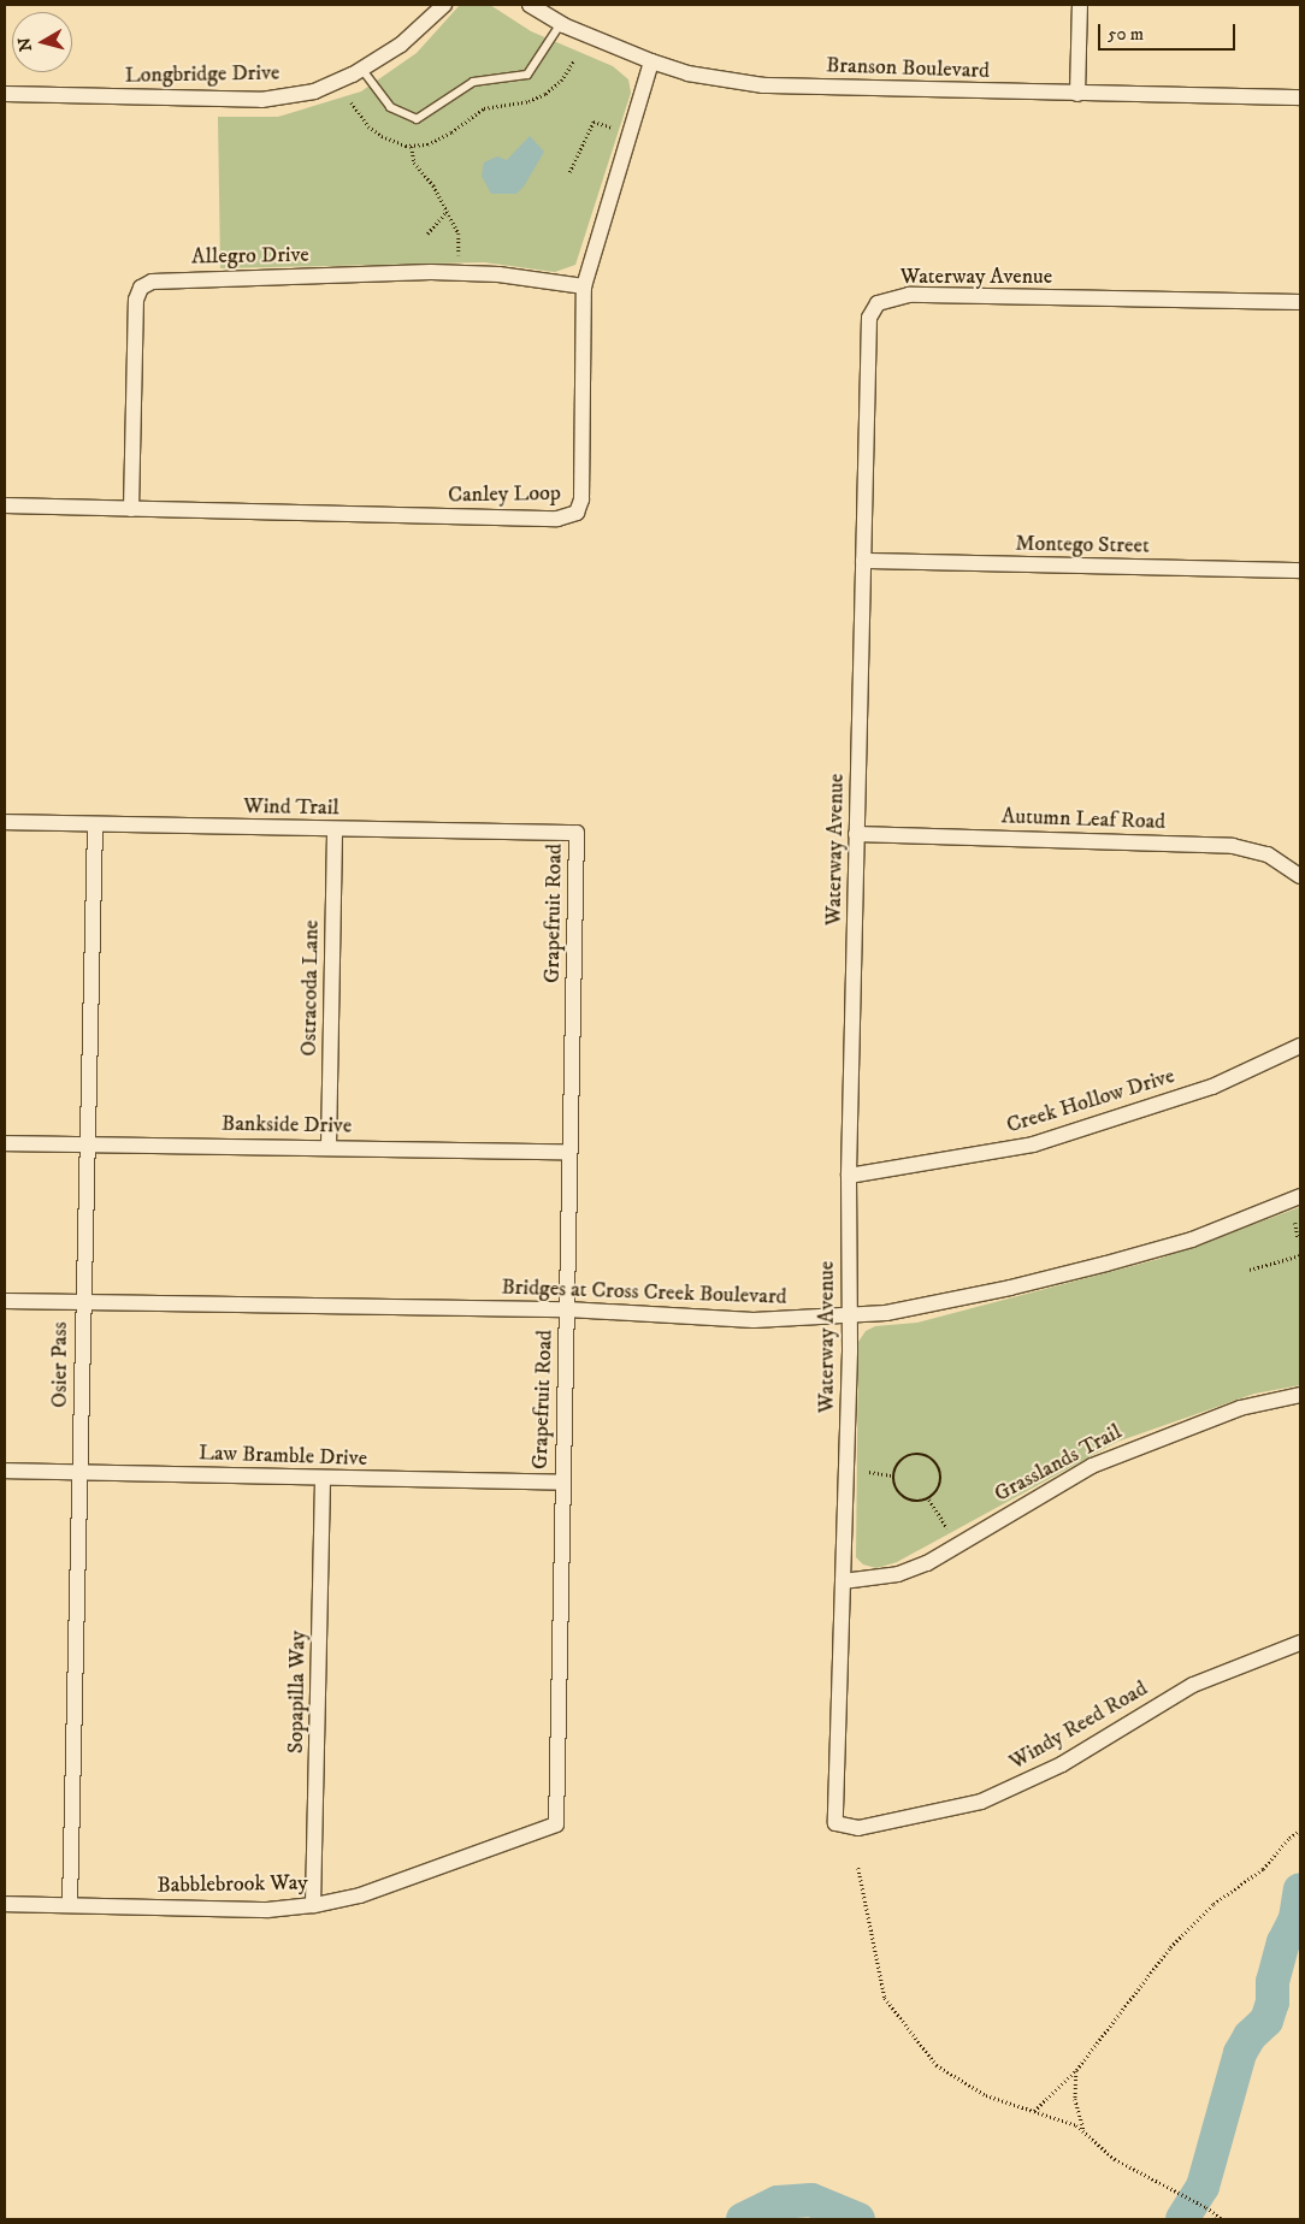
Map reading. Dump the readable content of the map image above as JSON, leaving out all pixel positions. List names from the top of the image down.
{
  "streets": {
    "street": [
      "Branson Boulevard",
      "Longbridge Drive",
      "Allegro Drive",
      "Waterway Avenue",
      "Canley Loop",
      "Montego Street",
      "Wind Trail",
      "Autumn Leaf Road",
      "Grapefruit Road",
      "Ostracoda Lane",
      "Creek Hollow Drive",
      "Bankside Drive",
      "Bridges at Cross Creek Boulevard",
      "Osier Pass",
      "Law Bramble Drive",
      "Grasslands Trail",
      "Sopapilla Way",
      "Windy Reed Road",
      "Babblebrook Way"
    ]
  },
  "crossings": [
    ["Branson Boulevard", "Canley Loop"],
    ["Allegro Drive", "Canley Loop"],
    ["Waterway Avenue", "Montego Street"],
    ["Waterway Avenue", "Autumn Leaf Road"],
    ["Waterway Avenue", "Creek Hollow Drive"],
    ["Waterway Avenue", "Bridges at Cross Creek Boulevard"],
    ["Waterway Avenue", "Grasslands Trail"],
    ["Waterway Avenue", "Windy Reed Road"],
    ["Wind Trail", "Grapefruit Road"],
    ["Wind Trail", "Ostracoda Lane"],
    ["Wind Trail", "Osier Pass"],
    ["Grapefruit Road", "Bankside Drive"],
    ["Grapefruit Road", "Bridges at Cross Creek Boulevard"],
    ["Grapefruit Road", "Law Bramble Drive"],
    ["Grapefruit Road", "Babblebrook Way"],
    ["Ostracoda Lane", "Bankside Drive"],
    ["Bankside Drive", "Osier Pass"],
    ["Bridges at Cross Creek Boulevard", "Osier Pass"],
    ["Osier Pass", "Law Bramble Drive"],
    ["Osier Pass", "Babblebrook Way"],
    ["Law Bramble Drive", "Sopapilla Way"],
    ["Sopapilla Way", "Babblebrook Way"]
  ],
  "scale_bar": "50 m",
  "north": "left"
}
